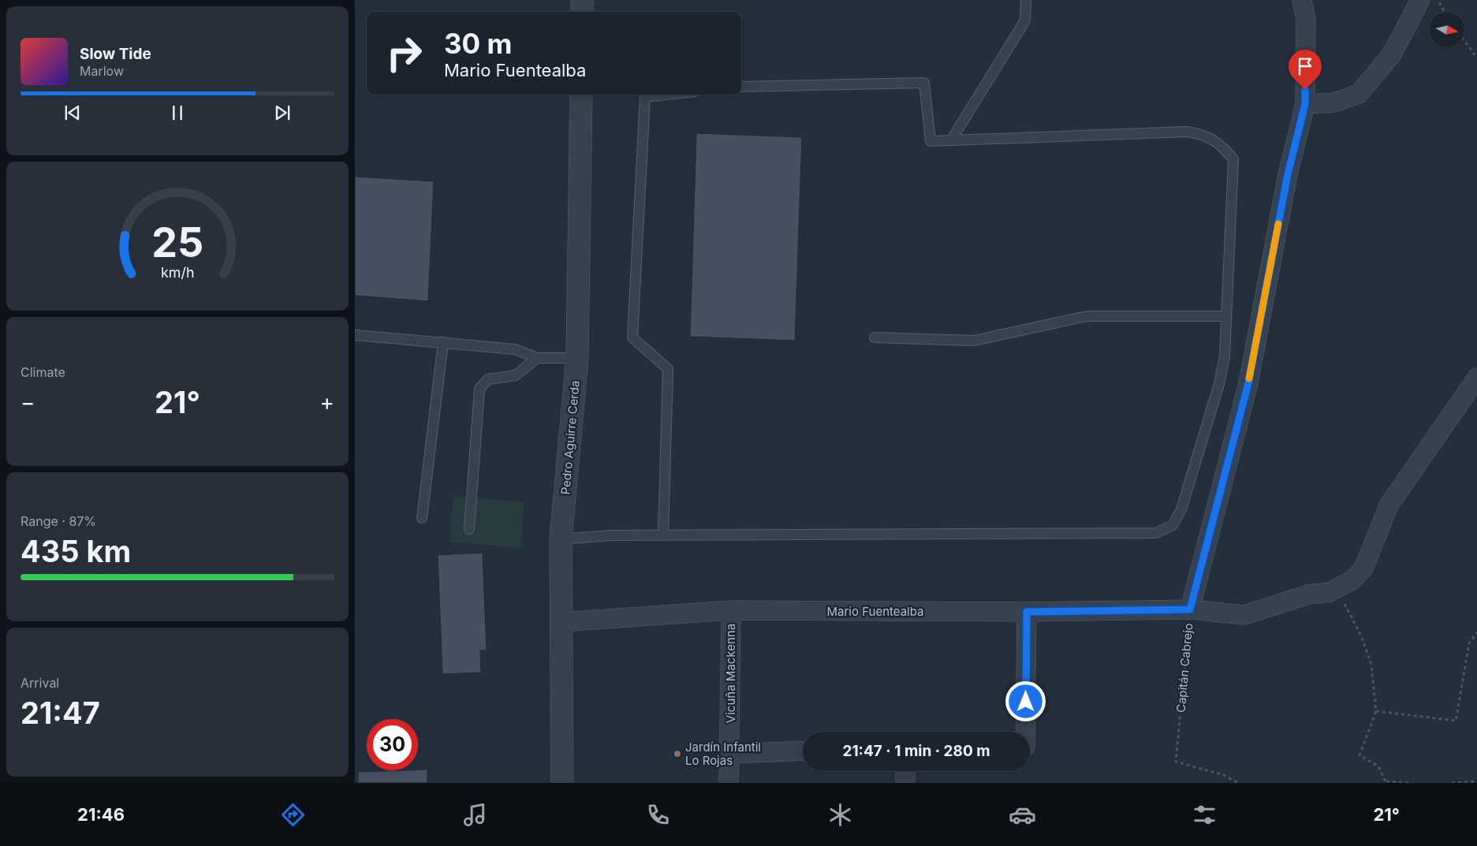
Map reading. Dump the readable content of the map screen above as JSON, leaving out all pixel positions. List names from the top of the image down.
{
  "streets": {
    "street": [
      "Pedro Aguirre Cerda",
      "Mario Fuentealba",
      "Capitán Cabrejo",
      "Vicuña Mackenna"
    ]
  },
  "crossings": [
    ["Pedro Aguirre Cerda", "Mario Fuentealba"],
    ["Mario Fuentealba", "Capitán Cabrejo"],
    ["Mario Fuentealba", "Vicuña Mackenna"]
  ],
  "places": ["Jardín Infantil Lo Rojas"],
  "north": "right",
  "page": {
    "turn": ["30 m", "Mario Fuentealba"],
    "song": ["Slow Tide", "Marlow"],
    "tile": [
      "Climate",
      ["Range · 87%", "435 km"],
      ["Arrival", "21:47"]
    ],
    "heat": ["−", "21°", "+"],
    "limit": "30",
    "trip": "21:47 · 1 min · 280 m",
    "tabs": ["21:46", "21°"],
    "gauge": ["25", "km/h"]
  }
}
